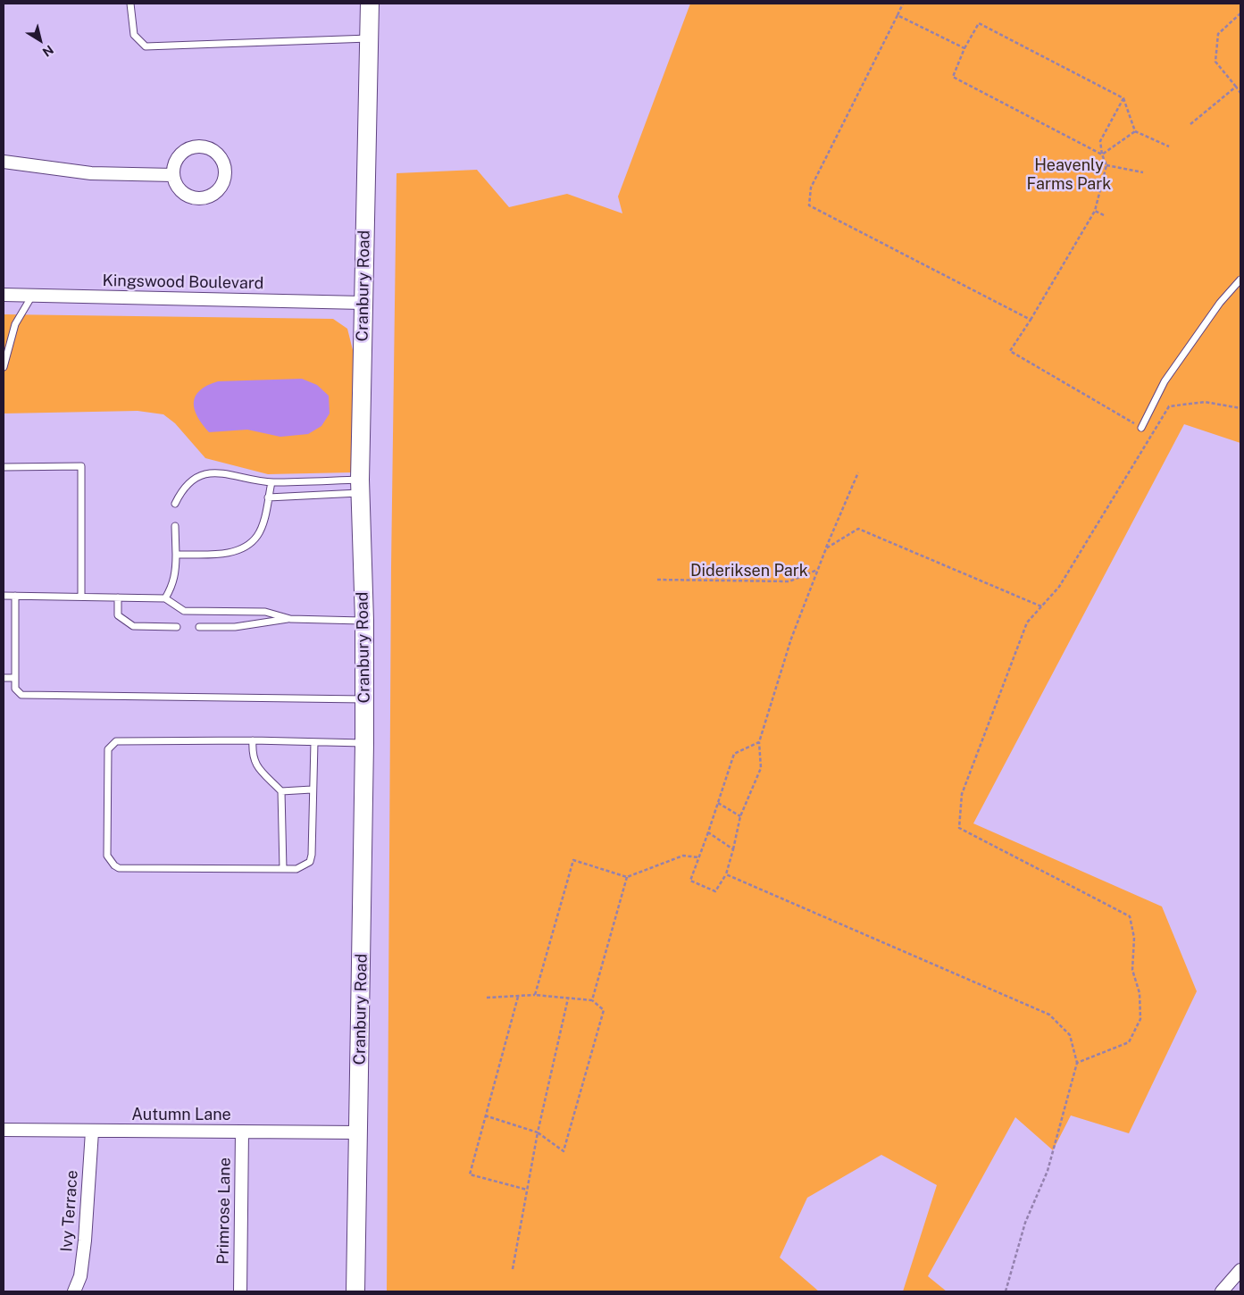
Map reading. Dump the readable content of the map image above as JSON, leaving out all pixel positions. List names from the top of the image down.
{
  "streets": {
    "main road": ["Cranbury Road"],
    "street": [
      "Kingswood Boulevard",
      "Autumn Lane",
      "Ivy Terrace",
      "Primrose Lane"
    ]
  },
  "crossings": [
    ["Kingswood Boulevard", "Cranbury Road"],
    ["Cranbury Road", "Autumn Lane"],
    ["Autumn Lane", "Ivy Terrace"],
    ["Autumn Lane", "Primrose Lane"]
  ],
  "parks": ["Heavenly Farms Park", "Dideriksen Park"],
  "north": "bottom right"
}
